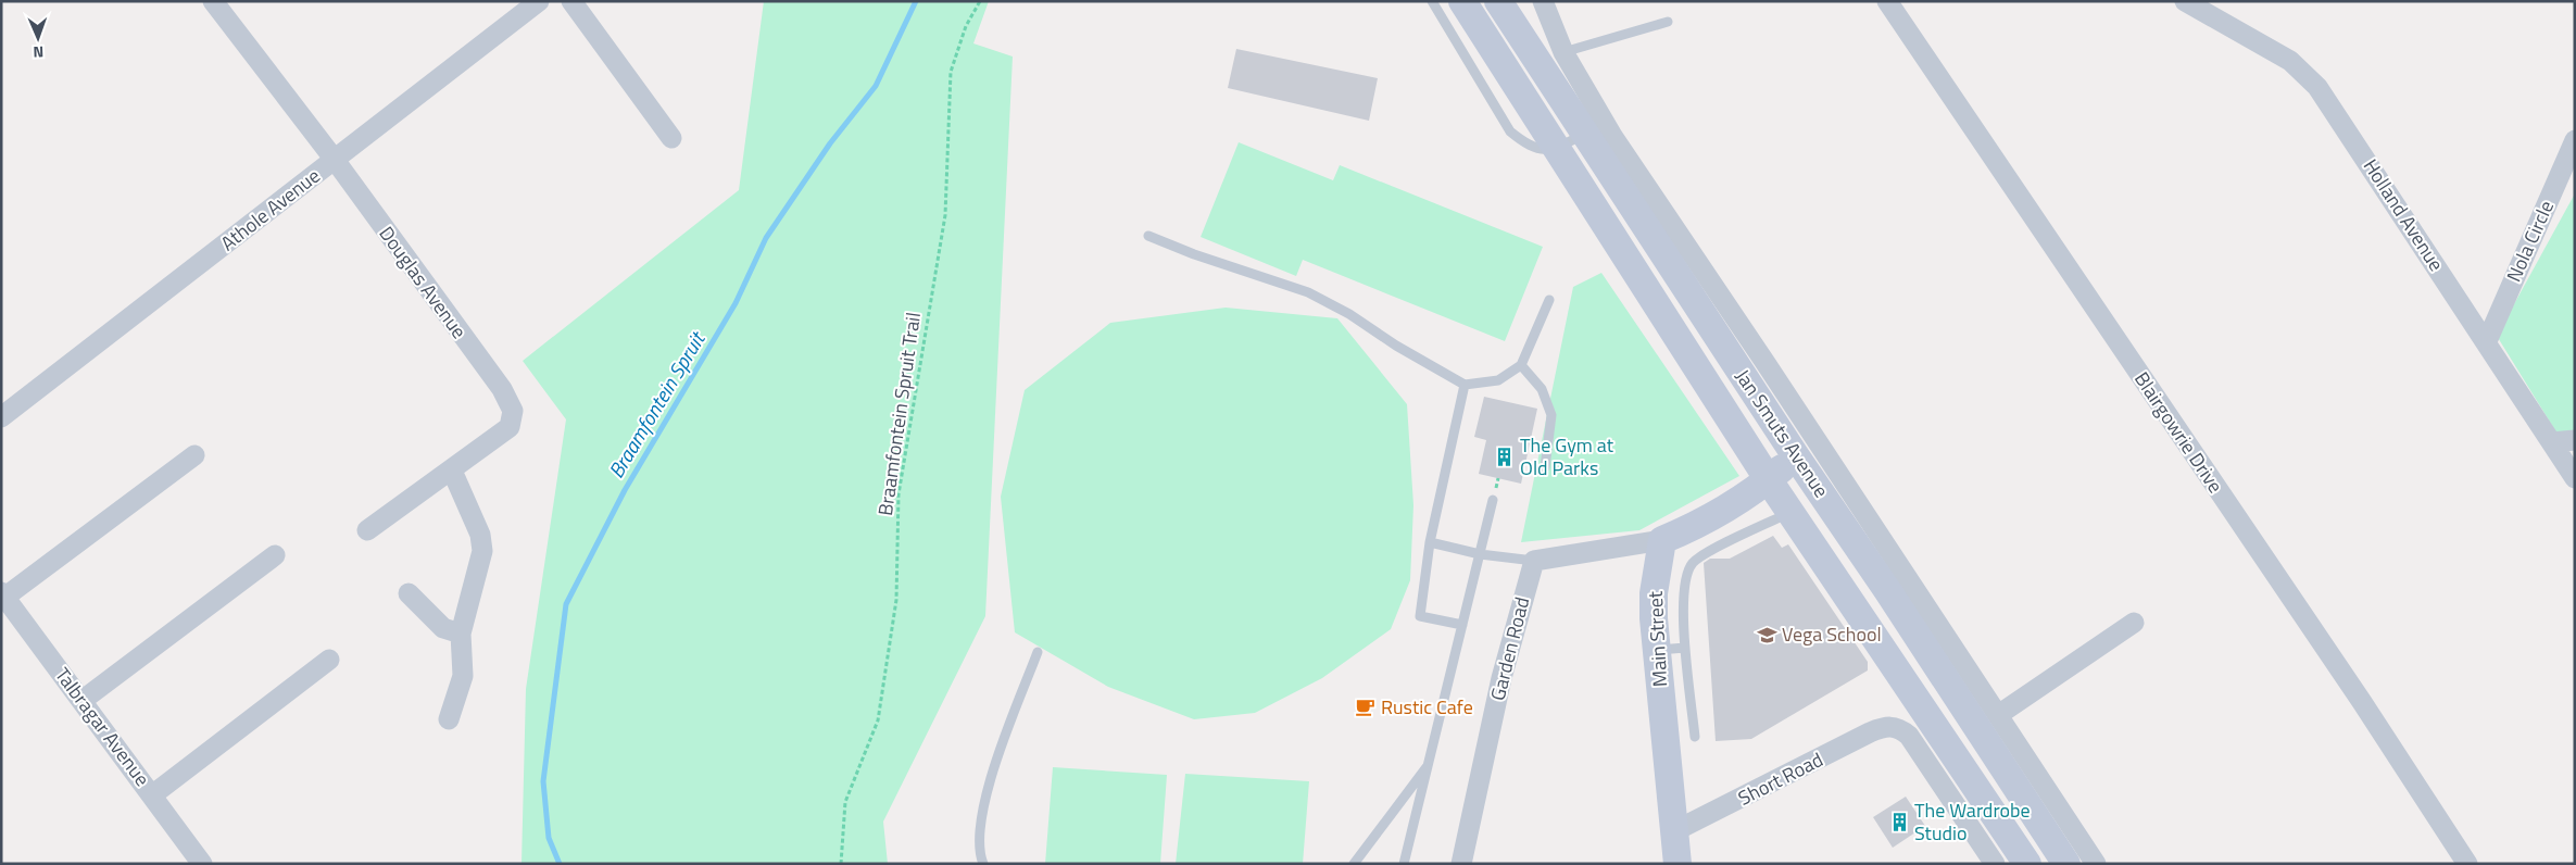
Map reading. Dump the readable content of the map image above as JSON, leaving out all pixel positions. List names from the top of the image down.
{
  "streets": {
    "main road": ["Jan Smuts Avenue", "Main Street"],
    "street": [
      "Athole Avenue",
      "Holland Avenue",
      "Nola Circle",
      "Douglas Avenue",
      "Blairgowrie Drive",
      "Garden Road",
      "Talbragar Avenue",
      "Short Road"
    ],
    "path": ["Braamfontein Spruit Trail"]
  },
  "crossings": [
    ["Athole Avenue", "Douglas Avenue"],
    ["Holland Avenue", "Nola Circle"],
    ["Main Street", "Short Road"]
  ],
  "water": ["Braamfontein Spruit"],
  "places": {
    "building": ["The Gym at Old Parks", "The Wardrobe Studio"],
    "school or university": ["Vega School"],
    "cafe": ["Rustic Cafe"]
  },
  "north": "bottom"
}
